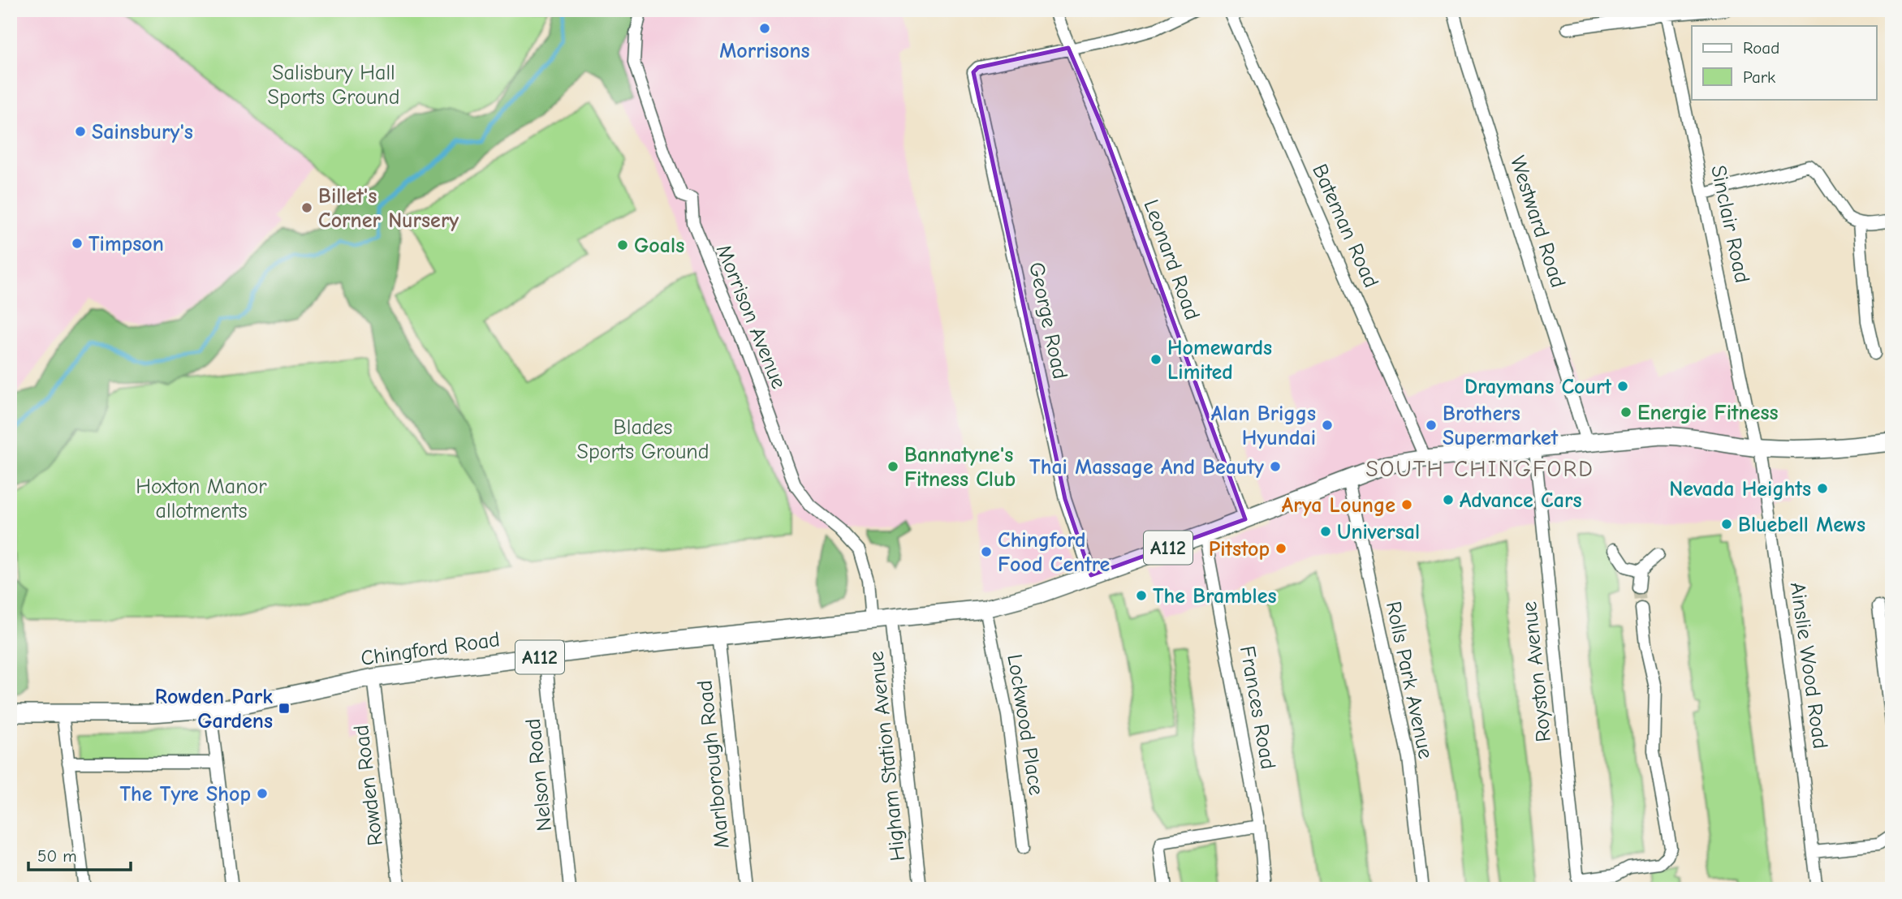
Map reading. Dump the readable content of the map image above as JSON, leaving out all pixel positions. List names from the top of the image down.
{
  "streets": {
    "main road": ["A112", "Chingford Road"],
    "street": [
      "Westward Road",
      "Sinclair Road",
      "Bateman Road",
      "Leonard Road",
      "Morrison Avenue",
      "George Road",
      "Ainslie Wood Road",
      "Royston Avenue",
      "Rolls Park Avenue",
      "Frances Road",
      "Lockwood Place",
      "Higham Station Avenue",
      "Marlborough Road",
      "Nelson Road",
      "Rowden Road"
    ]
  },
  "crossings": [
    ["Westward Road", "A112"],
    ["Sinclair Road", "A112"],
    ["Sinclair Road", "Ainslie Wood Road"],
    ["Bateman Road", "A112"],
    ["Leonard Road", "George Road"],
    ["Leonard Road", "A112"],
    ["Morrison Avenue", "Chingford Road"],
    ["George Road", "A112"],
    ["A112", "Chingford Road"],
    ["A112", "Ainslie Wood Road"],
    ["A112", "Royston Avenue"],
    ["A112", "Rolls Park Avenue"],
    ["A112", "Frances Road"],
    ["A112", "Lockwood Place"],
    ["A112", "Higham Station Avenue"],
    ["Chingford Road", "Higham Station Avenue"],
    ["Chingford Road", "Marlborough Road"],
    ["Chingford Road", "Nelson Road"],
    ["Chingford Road", "Rowden Road"]
  ],
  "districts": ["SOUTH CHINGFORD"],
  "parks": ["Salisbury Hall Sports Ground", "Blades Sports Ground", "Hoxton Manor allotments"],
  "places": {
    "other": [
      "Morrisons",
      "Sainsbury's",
      "Billet's Corner Nursery",
      "Timpson",
      "Goals",
      "Homewards Limited",
      "Draymans Court",
      "Energie Fitness",
      "Alan Briggs Hyundai",
      "Brothers Supermarket",
      "Bannatyne's Fitness Club",
      "Thai Massage And Beauty",
      "Nevada Heights",
      "Advance Cars",
      "Arya Lounge",
      "Bluebell Mews",
      "Universal",
      "Pitstop",
      "Chingford Food Centre",
      "The Brambles",
      "The Tyre Shop"
    ],
    "transit": ["Rowden Park Gardens"]
  },
  "legend": ["Road", "Park"],
  "scale_bar": "50 m"
}
